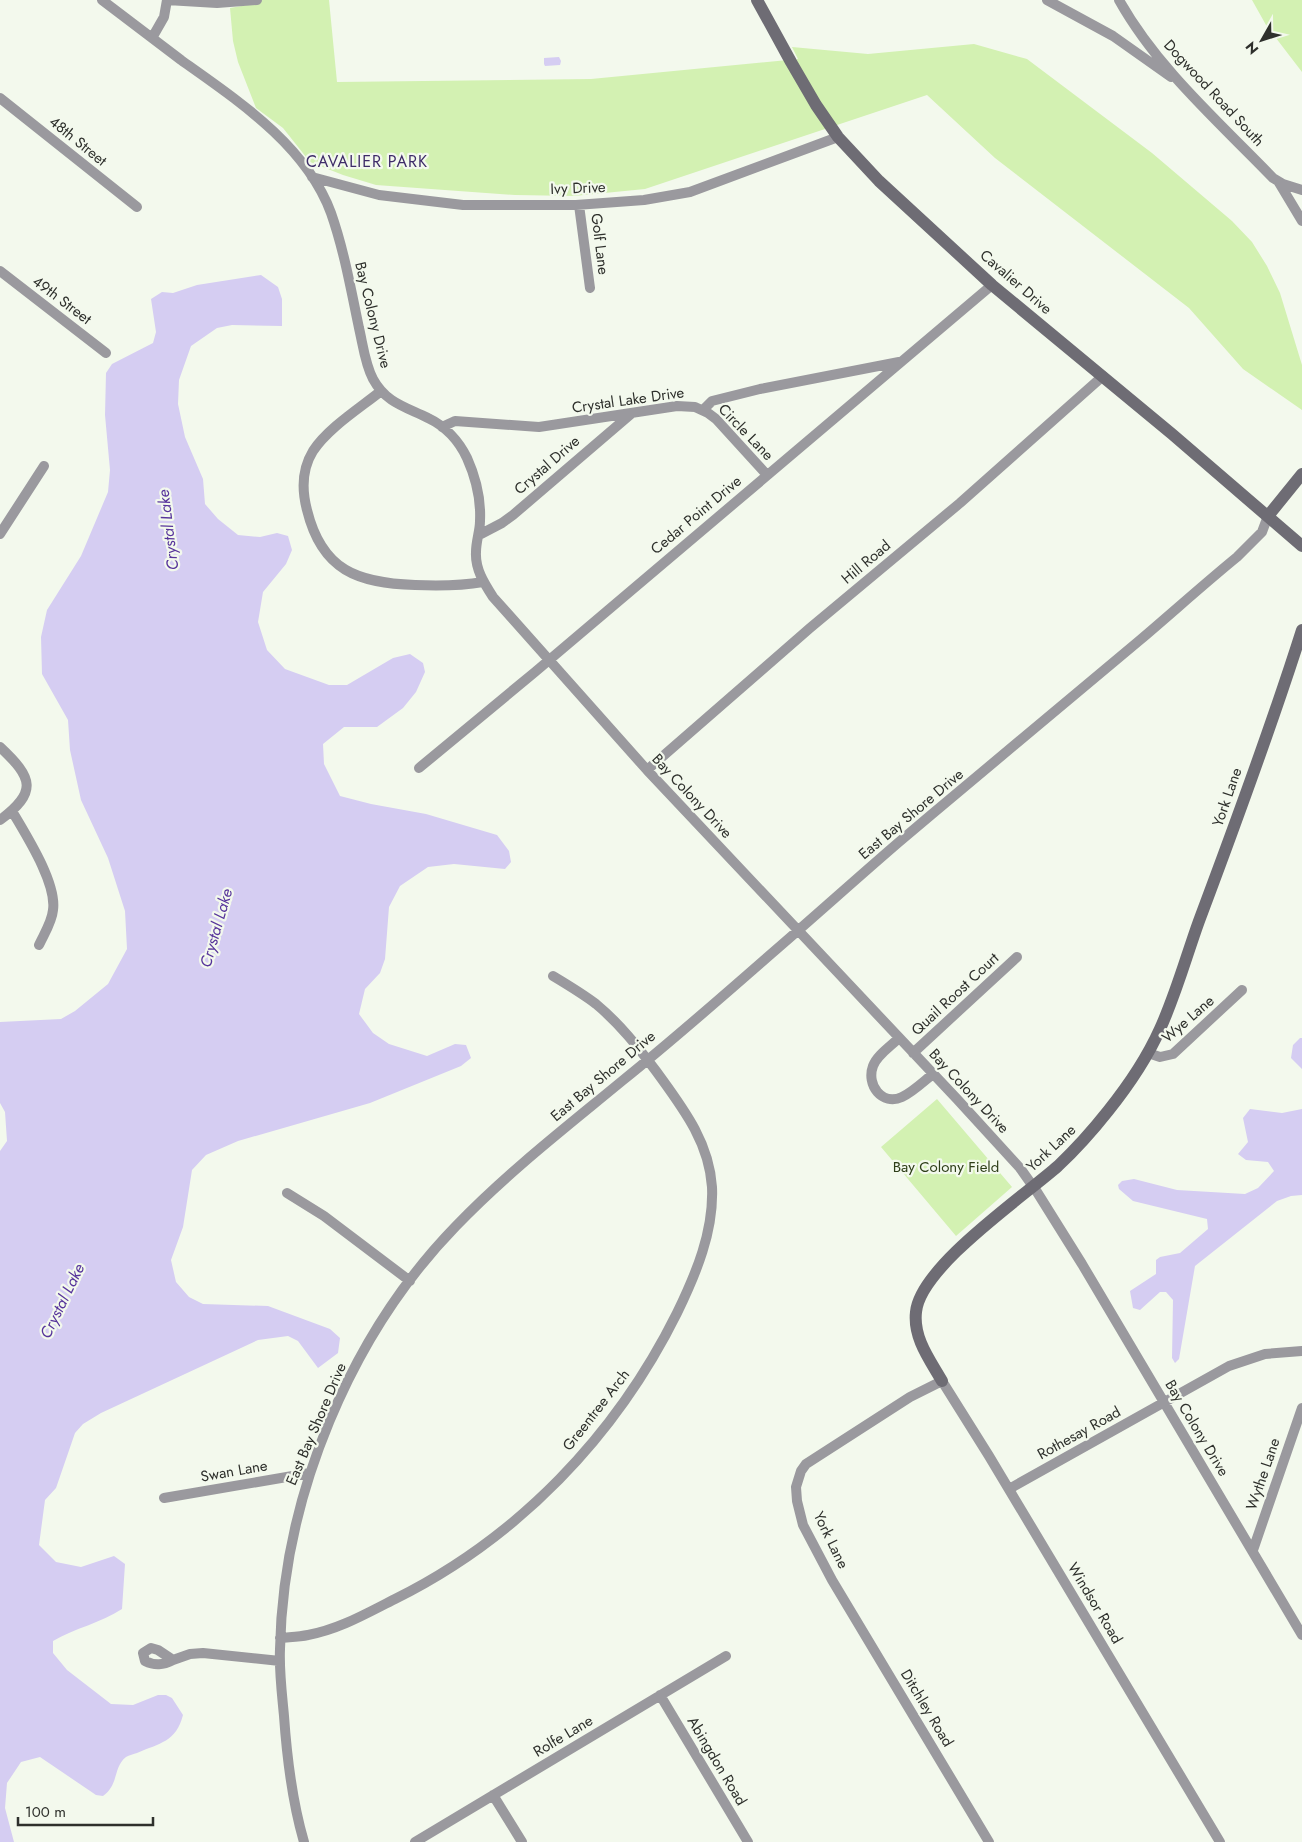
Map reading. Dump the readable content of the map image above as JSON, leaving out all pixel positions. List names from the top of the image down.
{
  "streets": {
    "street": [
      "Dogwood Road South",
      "48th Street",
      "Ivy Drive",
      "Golf Lane",
      "Cavalier Drive",
      "49th Street",
      "Bay Colony Drive",
      "Crystal Lake Drive",
      "Circle Lane",
      "Crystal Drive",
      "Cedar Point Drive",
      "Hill Road",
      "York Lane",
      "East Bay Shore Drive",
      "Quail Roost Court",
      "Wye Lane",
      "Greentree Arch",
      "Rothesay Road",
      "Swan Lane",
      "Wythe Lane",
      "Windsor Road",
      "Ditchley Road",
      "Rolfe Lane",
      "Abingdon Road"
    ]
  },
  "crossings": [
    ["Ivy Drive", "Golf Lane"],
    ["Ivy Drive", "Cavalier Drive"],
    ["Ivy Drive", "Bay Colony Drive"],
    ["Cavalier Drive", "Cedar Point Drive"],
    ["Cavalier Drive", "Hill Road"],
    ["Cavalier Drive", "East Bay Shore Drive"],
    ["Bay Colony Drive", "Crystal Lake Drive"],
    ["Bay Colony Drive", "Crystal Drive"],
    ["Bay Colony Drive", "Cedar Point Drive"],
    ["Bay Colony Drive", "Hill Road"],
    ["Bay Colony Drive", "York Lane"],
    ["Bay Colony Drive", "East Bay Shore Drive"],
    ["Bay Colony Drive", "Quail Roost Court"],
    ["Bay Colony Drive", "Rothesay Road"],
    ["Bay Colony Drive", "Wythe Lane"],
    ["Crystal Lake Drive", "Circle Lane"],
    ["Crystal Lake Drive", "Crystal Drive"],
    ["Crystal Lake Drive", "Cedar Point Drive"],
    ["Circle Lane", "Cedar Point Drive"],
    ["York Lane", "Wye Lane"],
    ["York Lane", "Windsor Road"],
    ["York Lane", "Ditchley Road"],
    ["East Bay Shore Drive", "Greentree Arch"],
    ["East Bay Shore Drive", "Swan Lane"],
    ["Rothesay Road", "Windsor Road"],
    ["Rolfe Lane", "Abingdon Road"]
  ],
  "districts": ["CAVALIER PARK"],
  "water": ["Crystal Lake"],
  "parks": ["Bay Colony Field"],
  "scale_bar": "100 m",
  "north": "bottom left"
}
